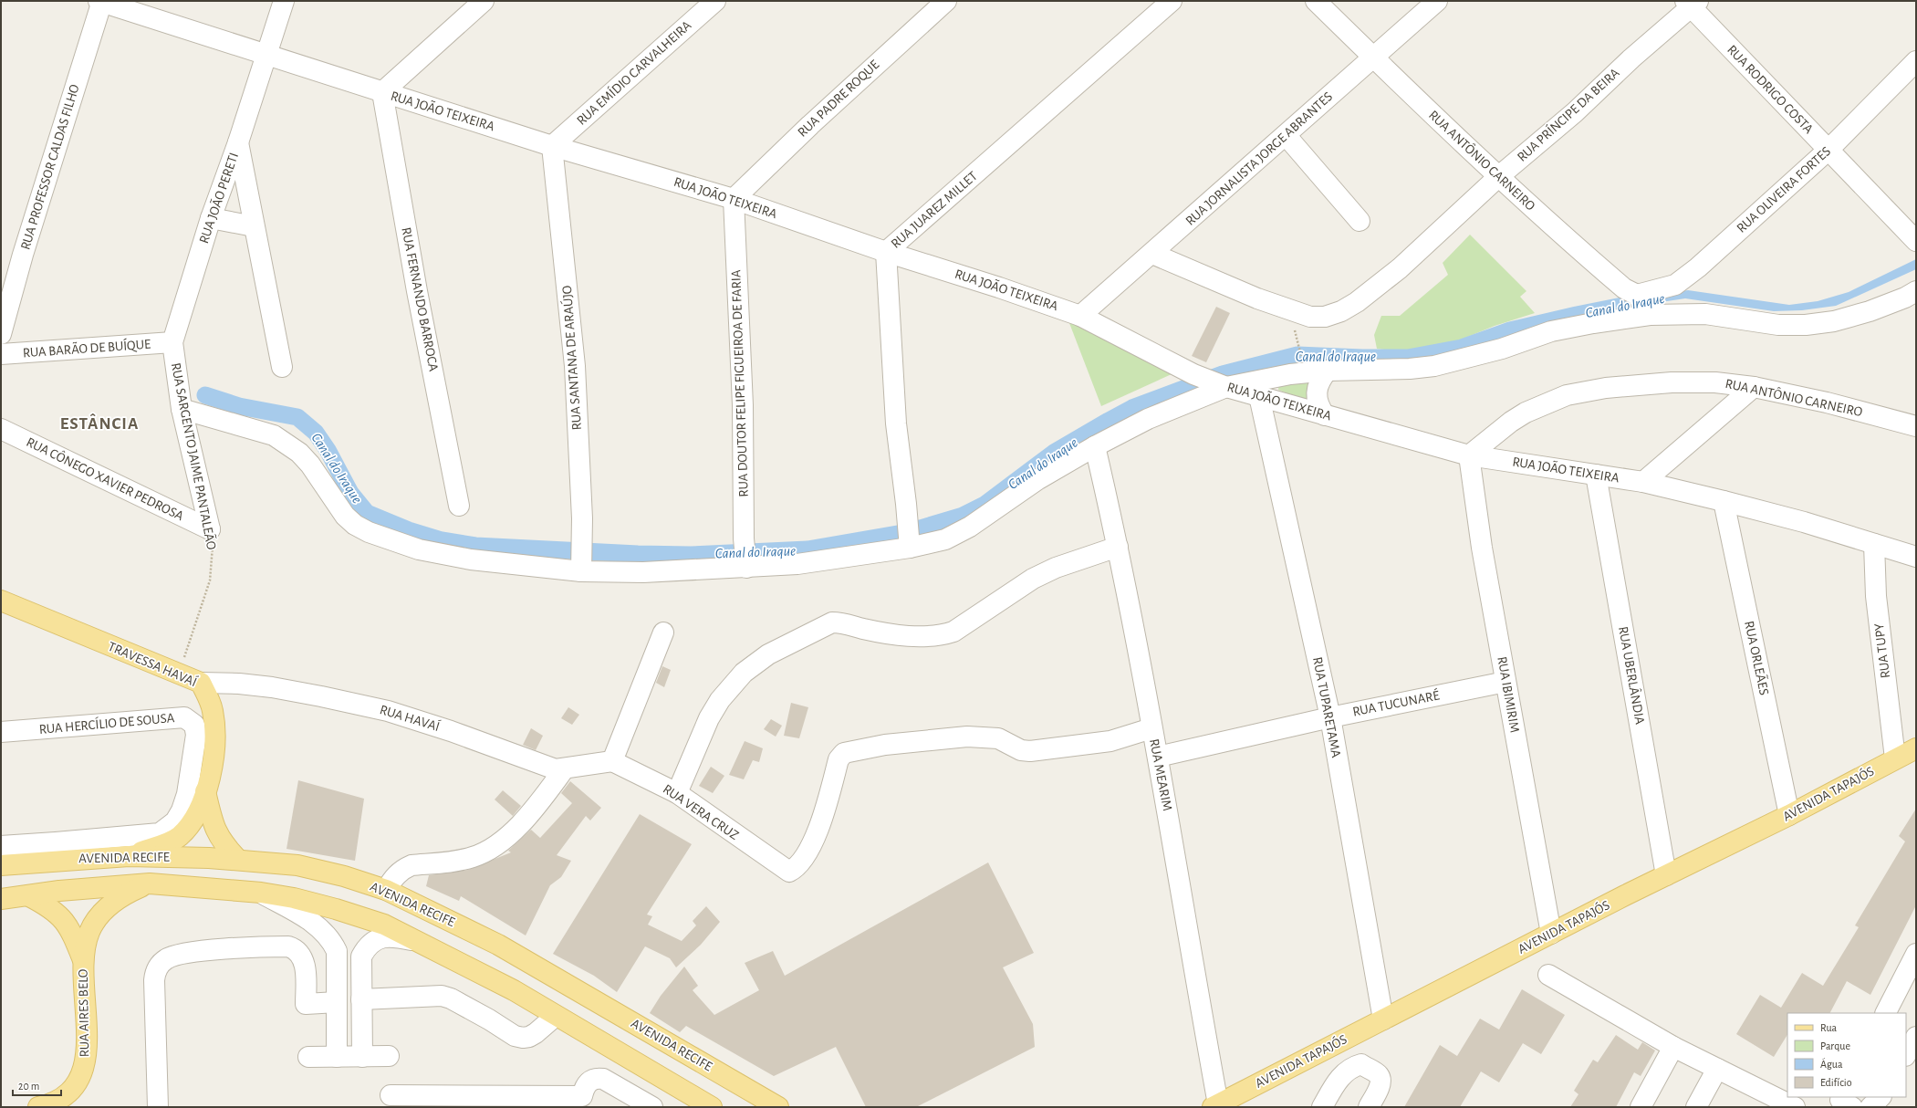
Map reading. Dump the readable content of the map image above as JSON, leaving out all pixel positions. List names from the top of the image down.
{
  "streets": {
    "main road": [
      "TRAVESSA HAVAÍ",
      "AVENIDA TAPAJÓS",
      "AVENIDA RECIFE",
      "RUA AIRES BELO"
    ],
    "street": [
      "RUA EMÍDIO CARVALHEIRA",
      "RUA RODRIGO COSTA",
      "RUA PADRE ROQUE",
      "RUA JOÃO TEIXEIRA",
      "RUA PRÍNCIPE DA BEIRA",
      "RUA JORNALISTA JORGE ABRANTES",
      "RUA ANTÔNIO CARNEIRO",
      "RUA PROFESSOR CALDAS FILHO",
      "RUA OLIVEIRA FORTES",
      "RUA JOÃO PERETI",
      "RUA JUAREZ MILLET",
      "RUA FERNANDO BARROCA",
      "RUA BARÃO DE BUÍQUE",
      "RUA SANTANA DE ARAÚJO",
      "RUA DOUTOR FELIPE FIGUEIROA DE FARIA",
      "RUA SARGENTO JAIME PANTALEÃO",
      "RUA CÔNEGO XAVIER PEDROSA",
      "RUA TUPY",
      "RUA ORLEÃES",
      "RUA UBERLÂNDIA",
      "RUA IBIMIRIM",
      "RUA TUCUNARÉ",
      "RUA TUPARETAMA",
      "RUA HAVAÍ",
      "RUA HERCÍLIO DE SOUSA",
      "RUA MEARIM",
      "RUA VERA CRUZ"
    ]
  },
  "crossings": [
    ["RUA EMÍDIO CARVALHEIRA", "RUA JOÃO TEIXEIRA"],
    ["RUA EMÍDIO CARVALHEIRA", "RUA SANTANA DE ARAÚJO"],
    ["RUA RODRIGO COSTA", "RUA PRÍNCIPE DA BEIRA"],
    ["RUA RODRIGO COSTA", "RUA OLIVEIRA FORTES"],
    ["RUA PADRE ROQUE", "RUA JOÃO TEIXEIRA"],
    ["RUA PADRE ROQUE", "RUA DOUTOR FELIPE FIGUEIROA DE FARIA"],
    ["RUA JOÃO TEIXEIRA", "RUA JORNALISTA JORGE ABRANTES"],
    ["RUA JOÃO TEIXEIRA", "RUA ANTÔNIO CARNEIRO"],
    ["RUA JOÃO TEIXEIRA", "RUA PROFESSOR CALDAS FILHO"],
    ["RUA JOÃO TEIXEIRA", "RUA JOÃO PERETI"],
    ["RUA JOÃO TEIXEIRA", "RUA JUAREZ MILLET"],
    ["RUA JOÃO TEIXEIRA", "RUA FERNANDO BARROCA"],
    ["RUA JOÃO TEIXEIRA", "RUA SANTANA DE ARAÚJO"],
    ["RUA JOÃO TEIXEIRA", "RUA DOUTOR FELIPE FIGUEIROA DE FARIA"],
    ["RUA JOÃO TEIXEIRA", "RUA TUPY"],
    ["RUA JOÃO TEIXEIRA", "RUA ORLEÃES"],
    ["RUA JOÃO TEIXEIRA", "RUA UBERLÂNDIA"],
    ["RUA JOÃO TEIXEIRA", "RUA IBIMIRIM"],
    ["RUA JOÃO TEIXEIRA", "RUA TUPARETAMA"],
    ["RUA PRÍNCIPE DA BEIRA", "RUA JORNALISTA JORGE ABRANTES"],
    ["RUA PRÍNCIPE DA BEIRA", "RUA ANTÔNIO CARNEIRO"],
    ["RUA JORNALISTA JORGE ABRANTES", "RUA ANTÔNIO CARNEIRO"],
    ["RUA ANTÔNIO CARNEIRO", "RUA OLIVEIRA FORTES"],
    ["RUA ANTÔNIO CARNEIRO", "RUA IBIMIRIM"],
    ["RUA JOÃO PERETI", "RUA BARÃO DE BUÍQUE"],
    ["RUA JOÃO PERETI", "RUA SARGENTO JAIME PANTALEÃO"],
    ["RUA BARÃO DE BUÍQUE", "RUA SARGENTO JAIME PANTALEÃO"],
    ["RUA SARGENTO JAIME PANTALEÃO", "RUA CÔNEGO XAVIER PEDROSA"],
    ["RUA SARGENTO JAIME PANTALEÃO", "TRAVESSA HAVAÍ"],
    ["RUA TUPY", "AVENIDA TAPAJÓS"],
    ["RUA ORLEÃES", "AVENIDA TAPAJÓS"],
    ["TRAVESSA HAVAÍ", "RUA HAVAÍ"],
    ["TRAVESSA HAVAÍ", "AVENIDA RECIFE"],
    ["RUA UBERLÂNDIA", "AVENIDA TAPAJÓS"],
    ["RUA IBIMIRIM", "RUA TUCUNARÉ"],
    ["RUA IBIMIRIM", "AVENIDA TAPAJÓS"],
    ["RUA TUCUNARÉ", "RUA TUPARETAMA"],
    ["RUA TUCUNARÉ", "RUA MEARIM"],
    ["RUA TUPARETAMA", "AVENIDA TAPAJÓS"],
    ["RUA HAVAÍ", "RUA VERA CRUZ"],
    ["RUA MEARIM", "AVENIDA TAPAJÓS"],
    ["RUA MEARIM", "RUA VERA CRUZ"],
    ["AVENIDA RECIFE", "RUA AIRES BELO"]
  ],
  "districts": ["ESTÂNCIA"],
  "water": ["Canal do Iraque"],
  "legend": [
    "Rua",
    "Parque",
    "Água",
    "Edifício"
  ],
  "scale_bar": "20 m"
}
